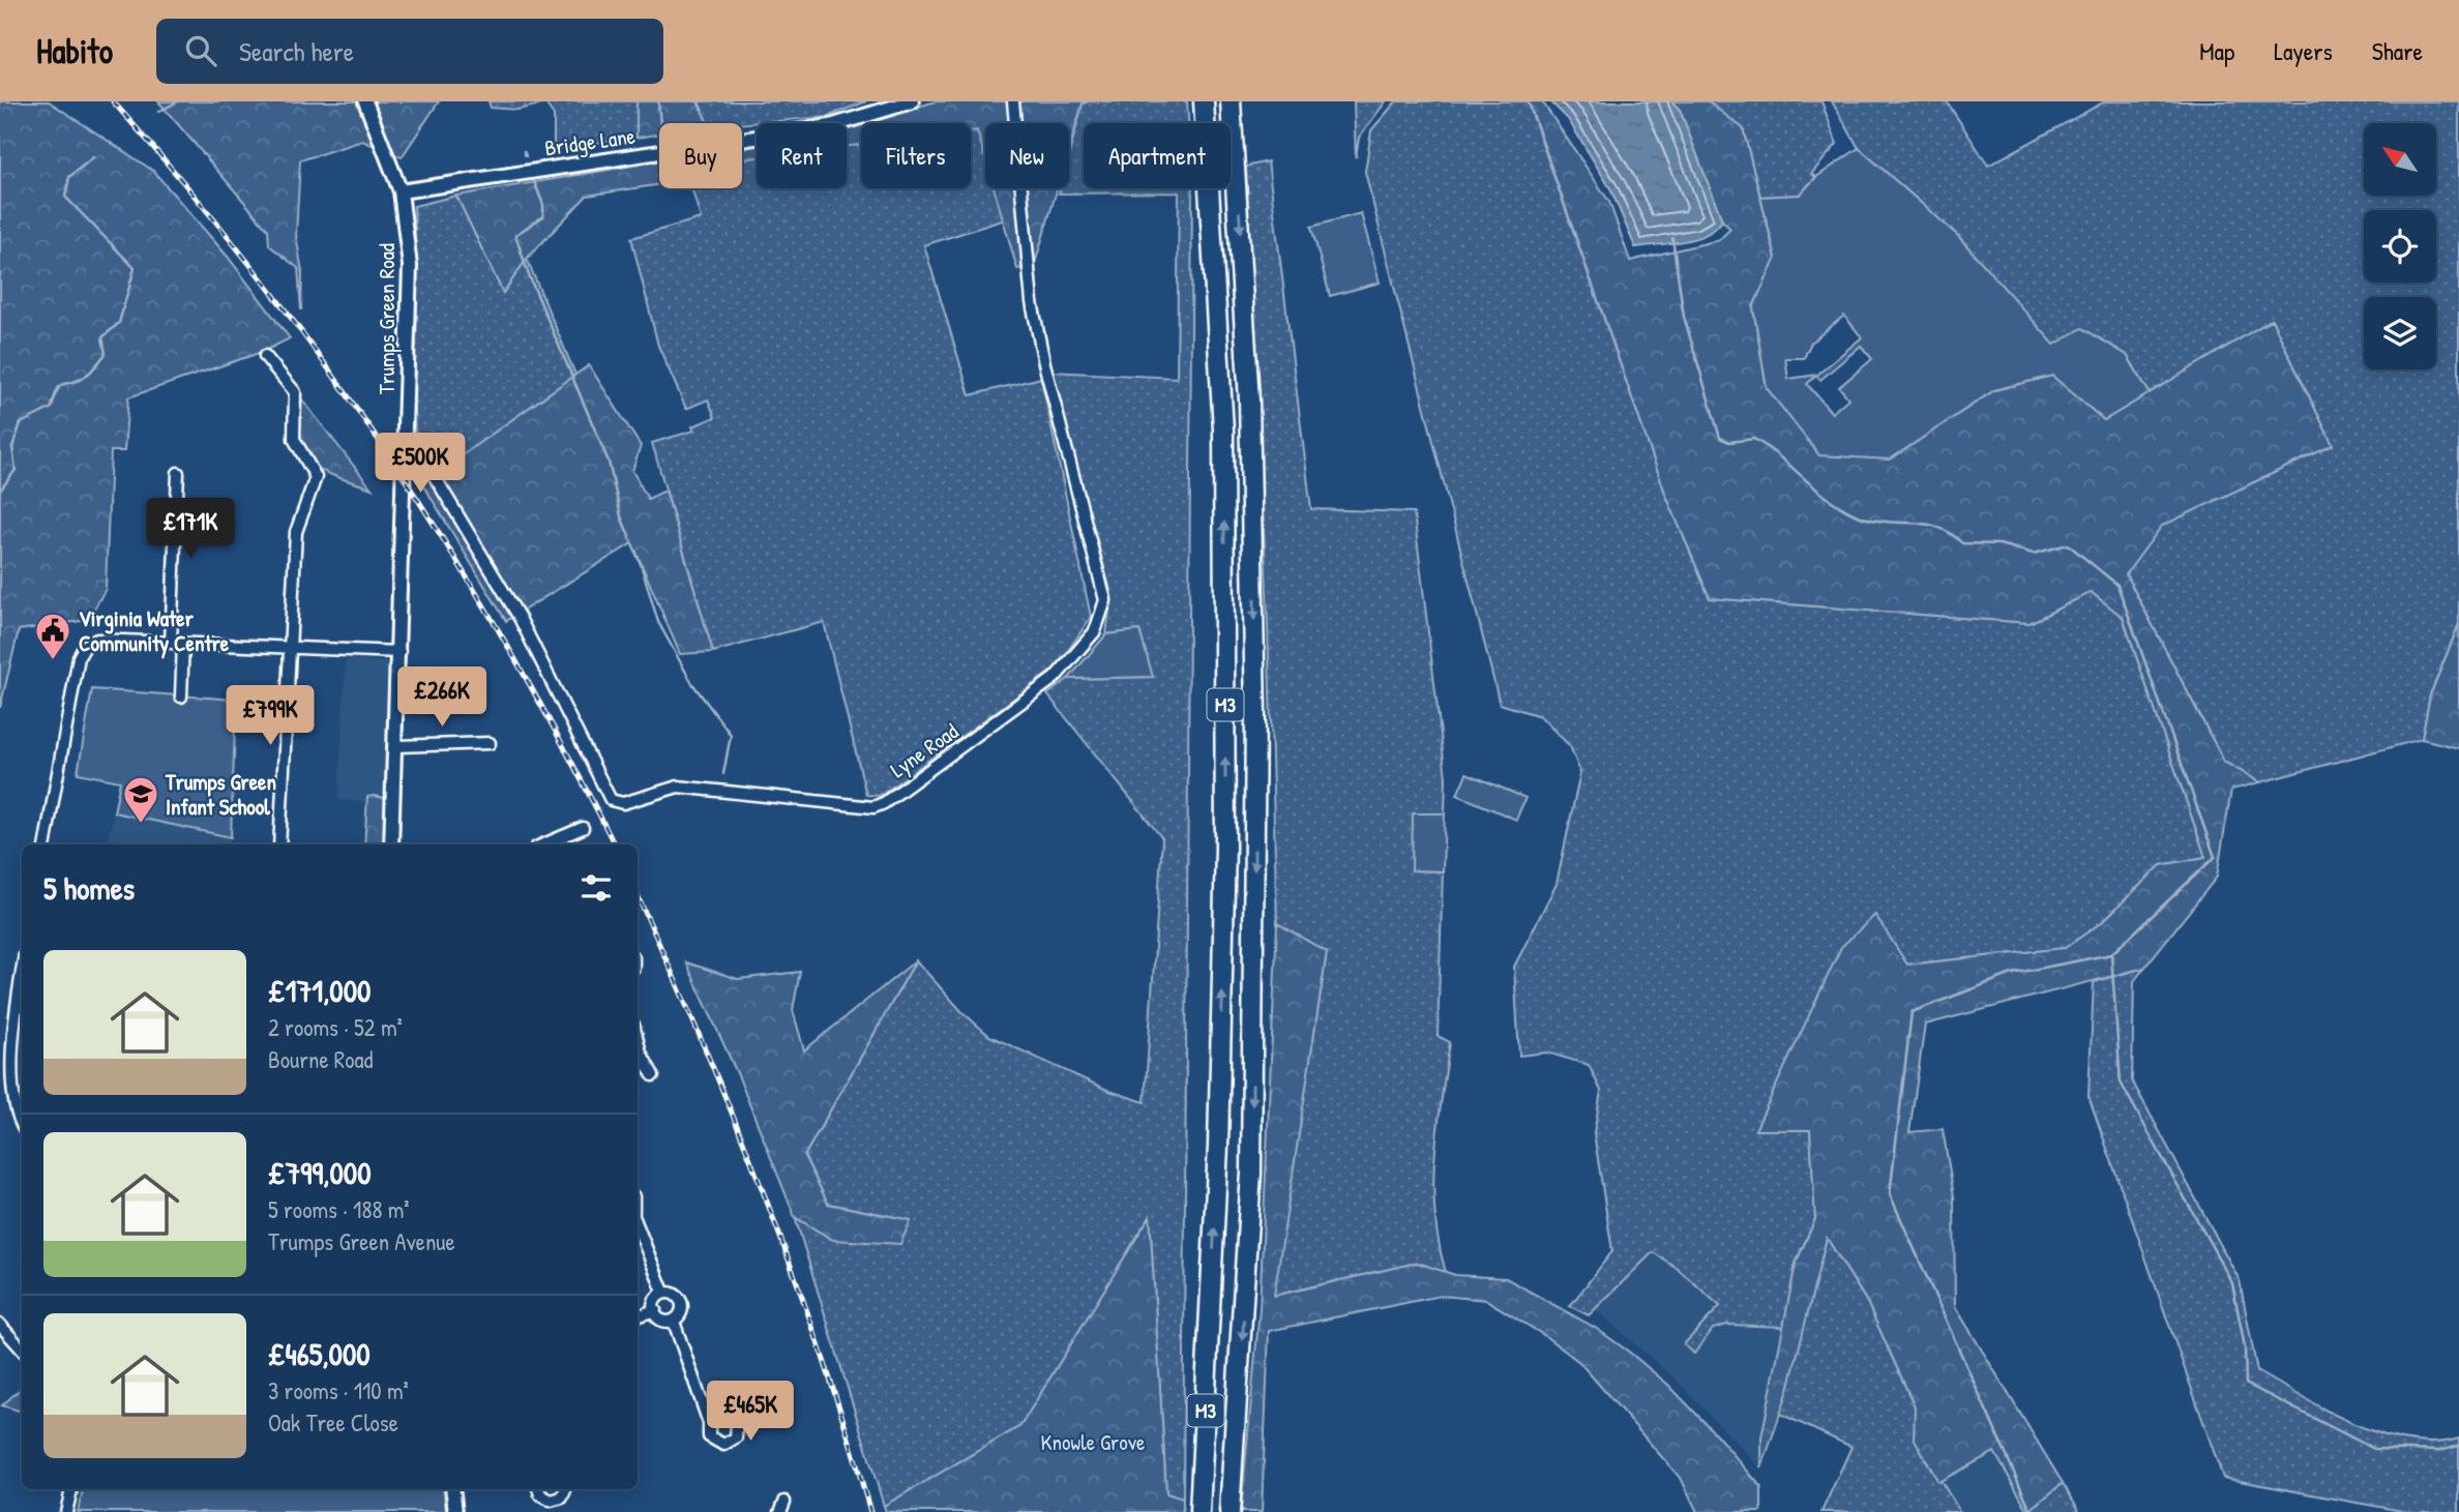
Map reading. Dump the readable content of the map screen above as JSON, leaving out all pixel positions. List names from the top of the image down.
{
  "streets": {
    "highway": ["M3"],
    "street": ["Bridge Lane", "Trumps Green Road", "Lyne Road"]
  },
  "crossings": [
    ["Bridge Lane", "Trumps Green Road"],
    ["Trumps Green Road", "Lyne Road"]
  ],
  "parks": ["Knowle Grove"],
  "places": {
    "public building": ["Virginia Water Community Centre"],
    "school or university": ["Trumps Green Infant School"]
  },
  "north": "top left",
  "page": {
    "header": "Habito",
    "search": "Search here",
    "nav": ["Map", "Layers", "Share"],
    "chip": [
      "Buy",
      "Rent",
      "Filters",
      "New",
      "Apartment"
    ],
    "price": [
      "£500K",
      "£171K",
      "£266K",
      "£799K",
      "£465K"
    ],
    "heading": "5 homes",
    "list": [
      {
        "name": "£171,000",
        "note": "2 rooms · 52 m² · Bourne Road"
      },
      {
        "name": "£799,000",
        "note": "5 rooms · 188 m² · Trumps Green Avenue"
      },
      {
        "name": "£465,000",
        "note": "3 rooms · 110 m² · Oak Tree Close"
      }
    ]
  }
}
